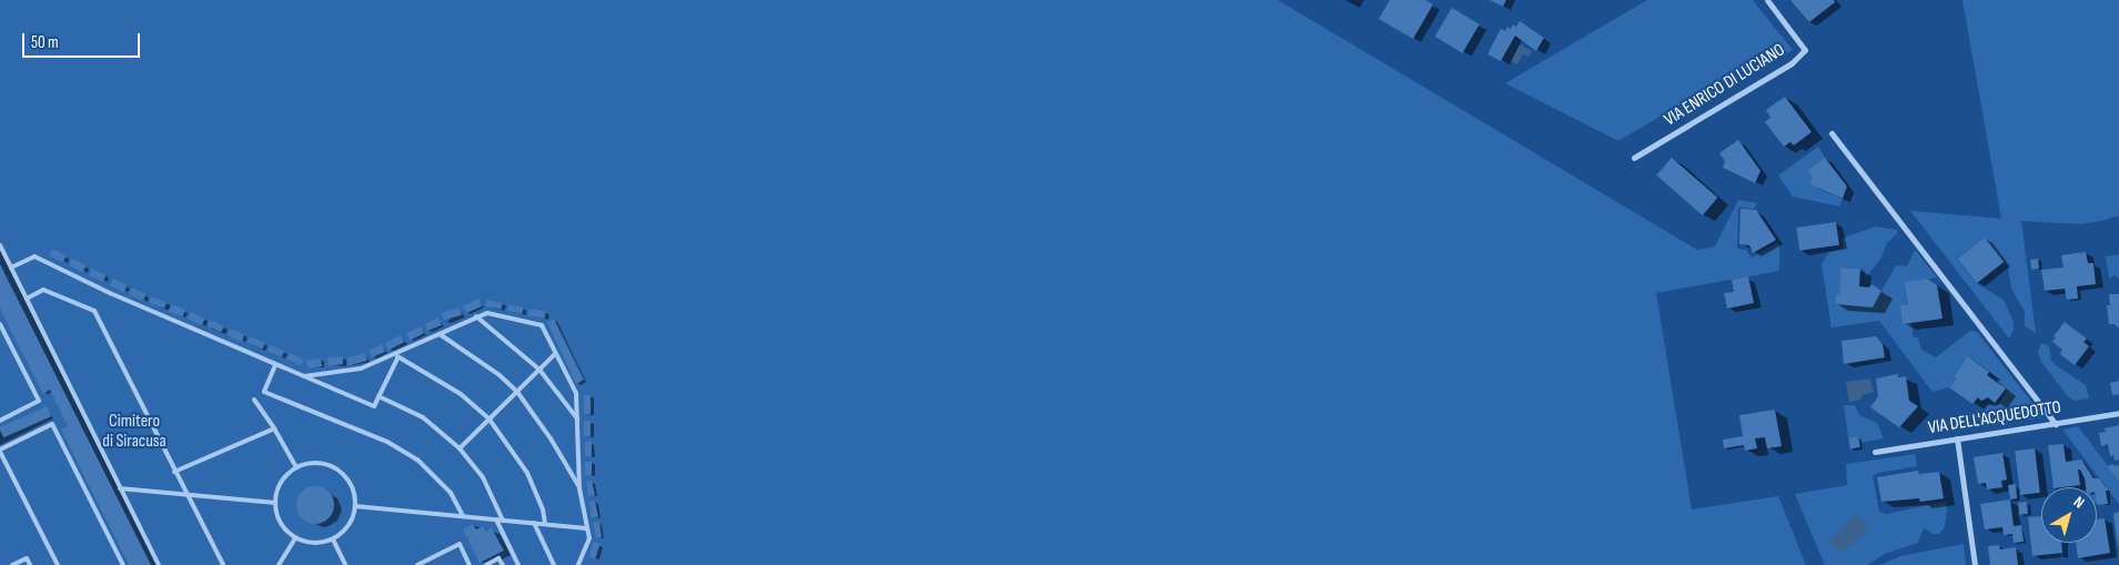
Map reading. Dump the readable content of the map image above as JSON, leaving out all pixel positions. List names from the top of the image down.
{
  "streets": {
    "street": ["VIA ENRICO DI LUCIANO", "VIA DELL'ACQUEDOTTO"]
  },
  "parks": ["Cimitero di Siracusa"],
  "scale_bar": "50 m",
  "north": "top right"
}
